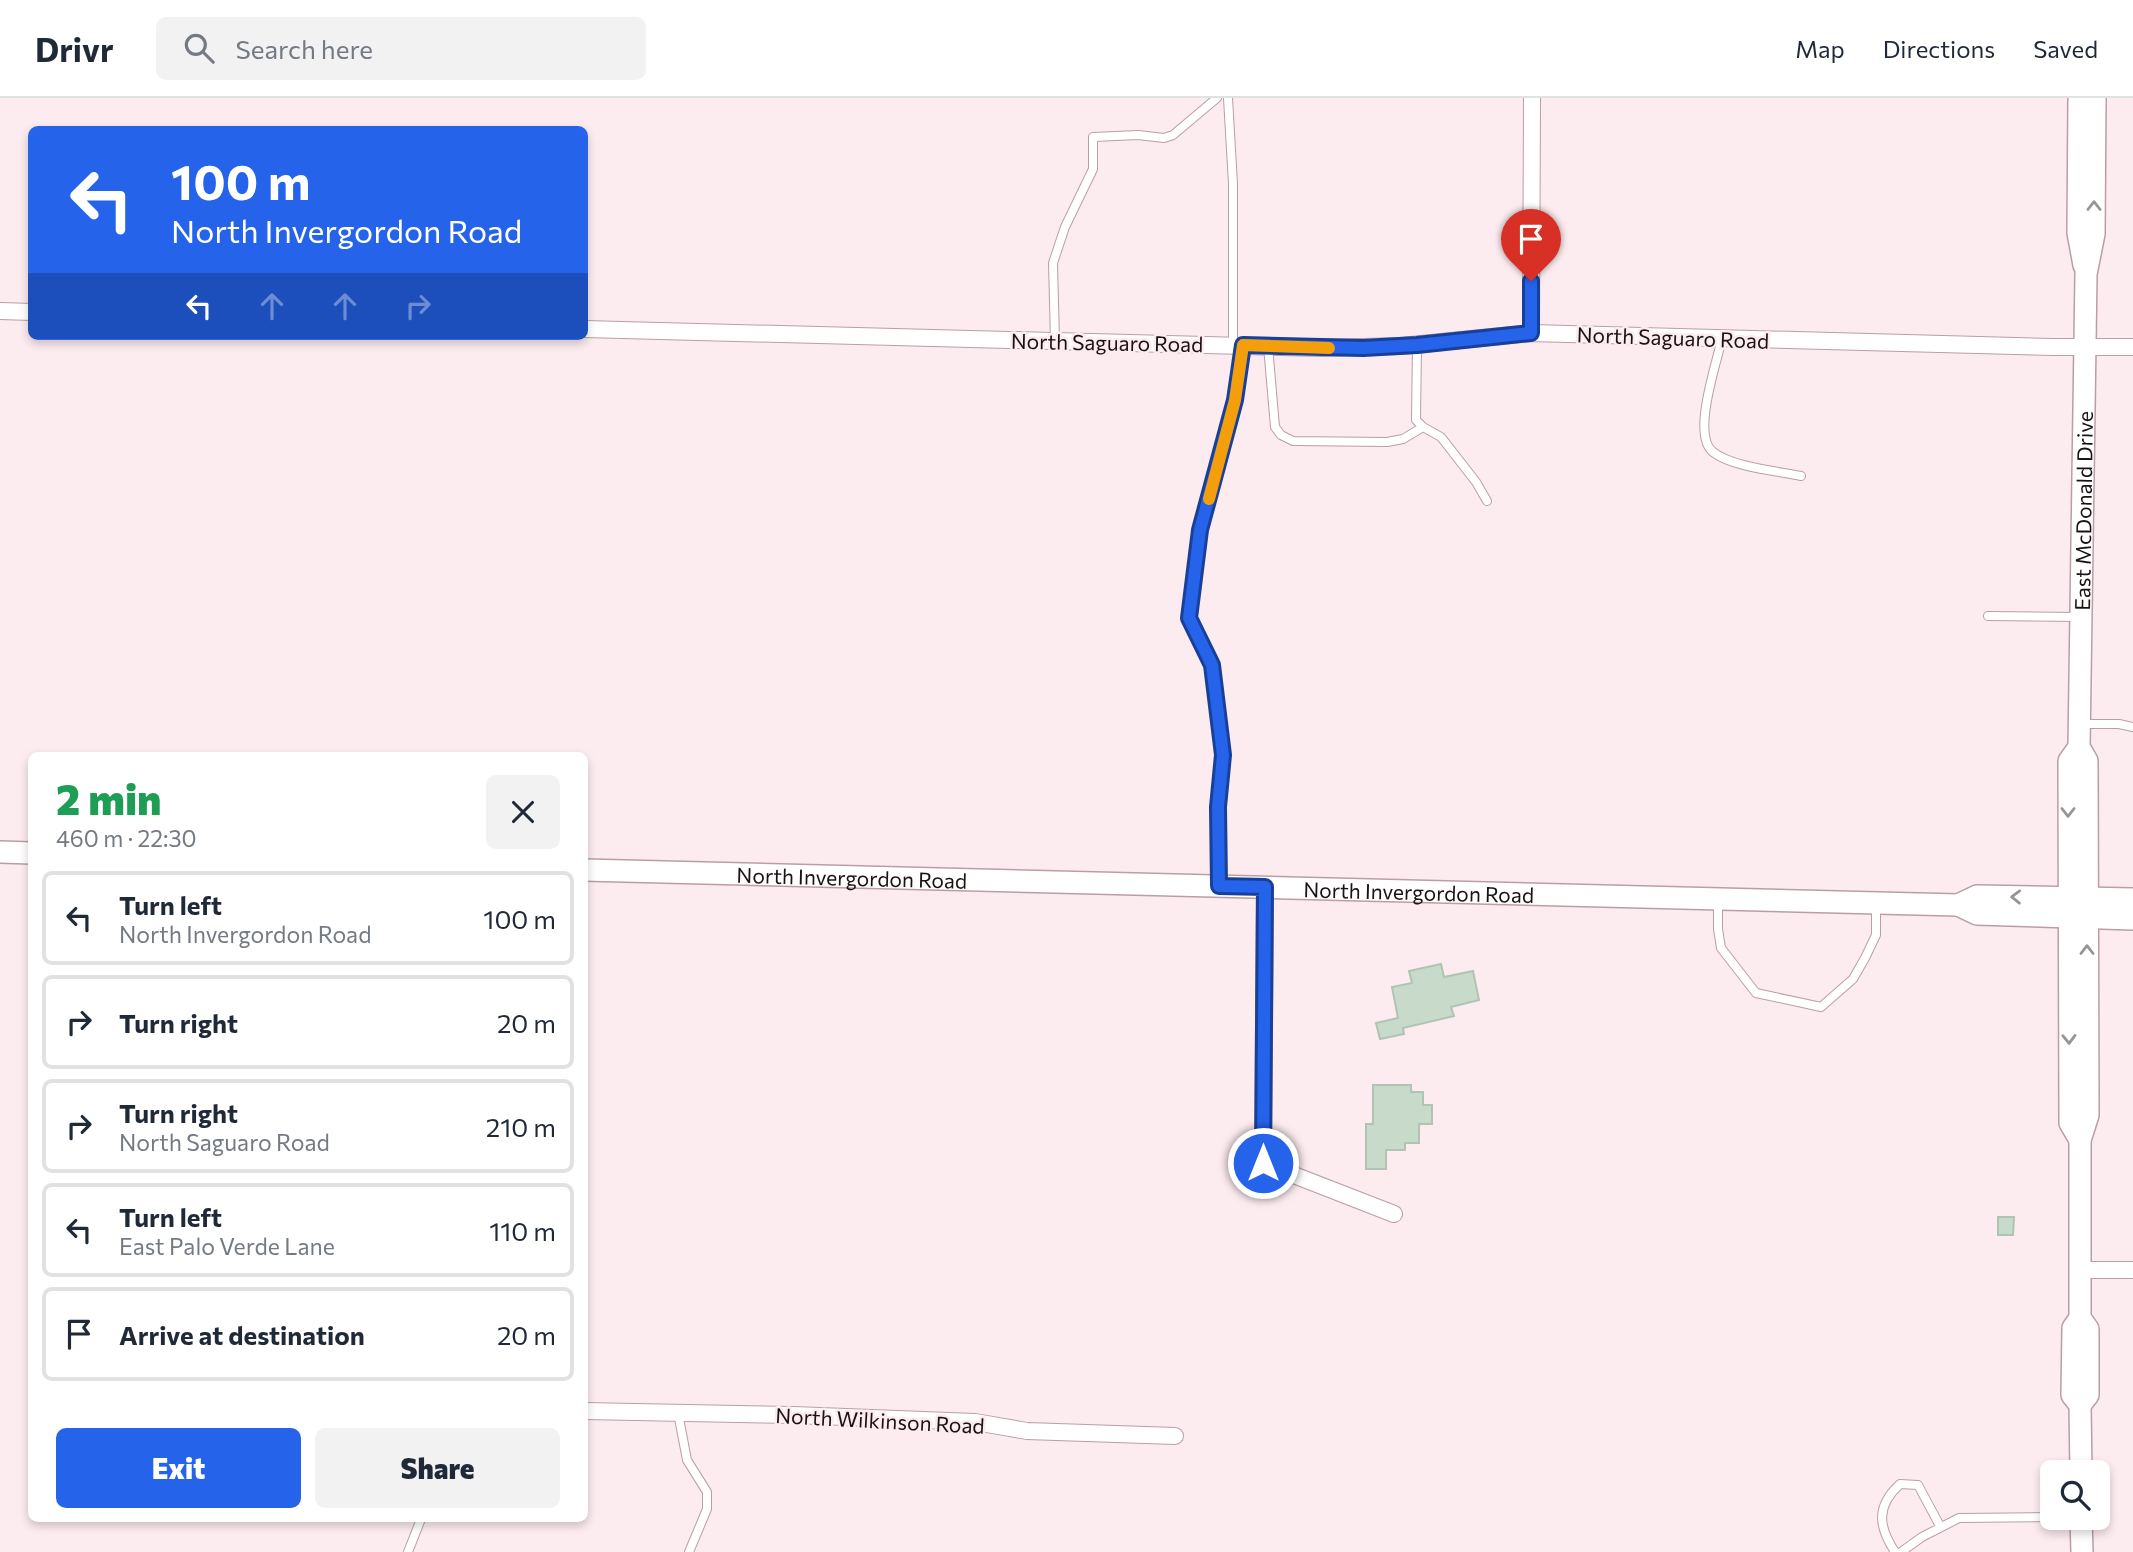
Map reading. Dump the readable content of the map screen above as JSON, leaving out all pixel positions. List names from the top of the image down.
{
  "streets": {
    "street": [
      "North Saguaro Road",
      "East McDonald Drive",
      "North Invergordon Road",
      "North Wilkinson Road"
    ]
  },
  "crossings": [
    ["North Saguaro Road", "East McDonald Drive"],
    ["East McDonald Drive", "North Invergordon Road"]
  ],
  "page": {
    "header": "Drivr",
    "search": "Search here",
    "nav": ["Map", "Directions", "Saved"],
    "turn": ["100 m", "North Invergordon Road"],
    "heading": ["2 min", "460 m · 22:30"],
    "list": [
      {
        "name": "Turn left",
        "note": "North Invergordon Road",
        "value": "100 m"
      },
      {
        "name": "Turn right",
        "value": "20 m"
      },
      {
        "name": "Turn right",
        "note": "North Saguaro Road",
        "value": "210 m"
      },
      {
        "name": "Turn left",
        "note": "East Palo Verde Lane",
        "value": "110 m"
      },
      {
        "name": "Arrive at destination",
        "value": "20 m"
      }
    ],
    "buttons": ["Exit", "Share"]
  }
}
